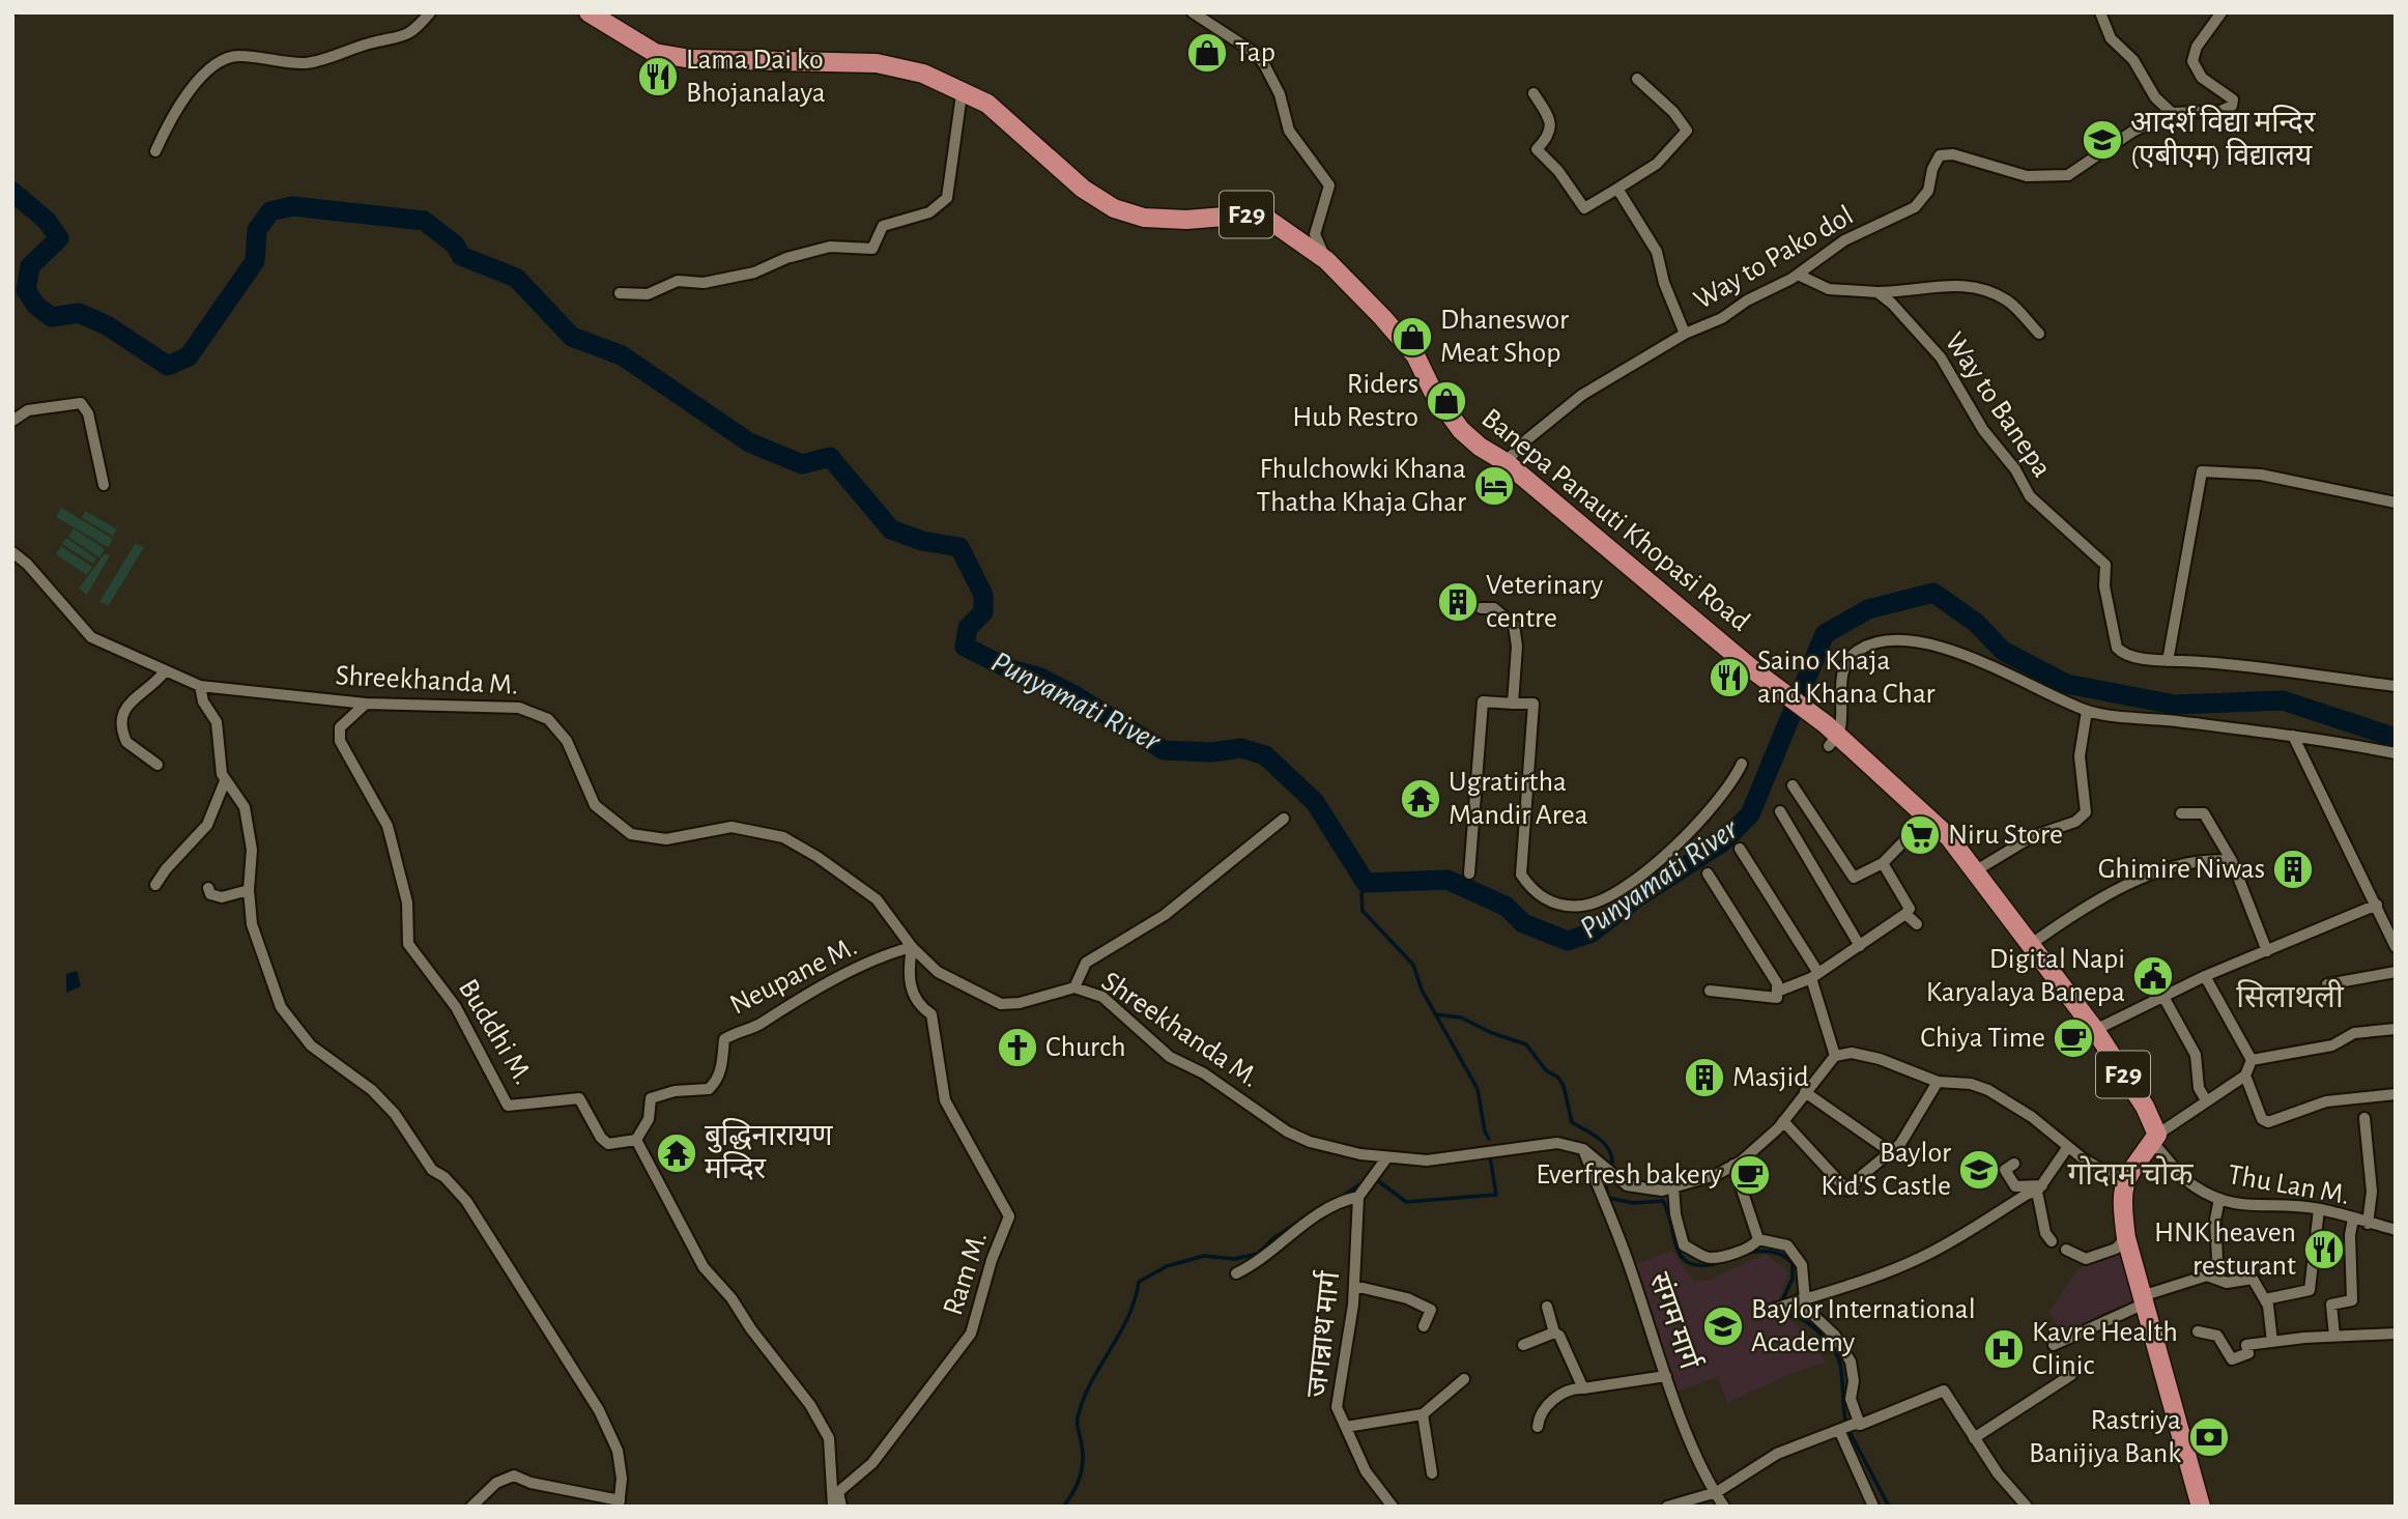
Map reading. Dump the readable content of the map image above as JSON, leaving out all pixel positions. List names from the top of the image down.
{
  "streets": {
    "main road": ["F29", "Banepa Panauti Khopasi Road"],
    "street": [
      "Way to Pako dol",
      "Way to Banepa",
      "Shreekhanda M.",
      "Neupane M.",
      "Buddhi M.",
      "Thu Lan M.",
      "Ram M.",
      "संगम मार्ग",
      "जगन्नाथ मार्ग"
    ]
  },
  "crossings": [
    ["F29", "Banepa Panauti Khopasi Road"],
    ["F29", "Thu Lan M."],
    ["Way to Pako dol", "Banepa Panauti Khopasi Road"],
    ["Shreekhanda M.", "Neupane M."],
    ["Shreekhanda M.", "Buddhi M."],
    ["Shreekhanda M.", "Ram M."],
    ["Shreekhanda M.", "संगम मार्ग"],
    ["Neupane M.", "Buddhi M."],
    ["Neupane M.", "Ram M."]
  ],
  "districts": ["सिलाथली", "गाेदाम चाेक"],
  "water": ["Punyamati River"],
  "places": {
    "shop": ["Tap", "Dhaneswor Meat Shop", "Riders Hub Restro"],
    "restaurant": ["Lama Dai ko Bhojanalaya", "Saino Khaja and Khana Char", "HNK heaven resturant"],
    "school or university": ["आदर्श विद्या मन्दिर (एबीएम) विद्यालय", "Baylor Kid'S Castle", "Baylor International Academy"],
    "hotel": ["Fhulchowki Khana Thatha Khaja Ghar"],
    "building": ["Veterinary centre", "Ghimire Niwas", "Masjid"],
    "temple": ["Ugratirtha Mandir Area", "बुद्धिनारायण मन्दिर"],
    "supermarket": ["Niru Store"],
    "public building": ["Digital Napi Karyalaya Banepa"],
    "cafe": ["Chiya Time", "Everfresh bakery"],
    "church": ["Church"],
    "hospital": ["Kavre Health Clinic"],
    "bank": ["Rastriya Banijiya Bank"]
  }
}
